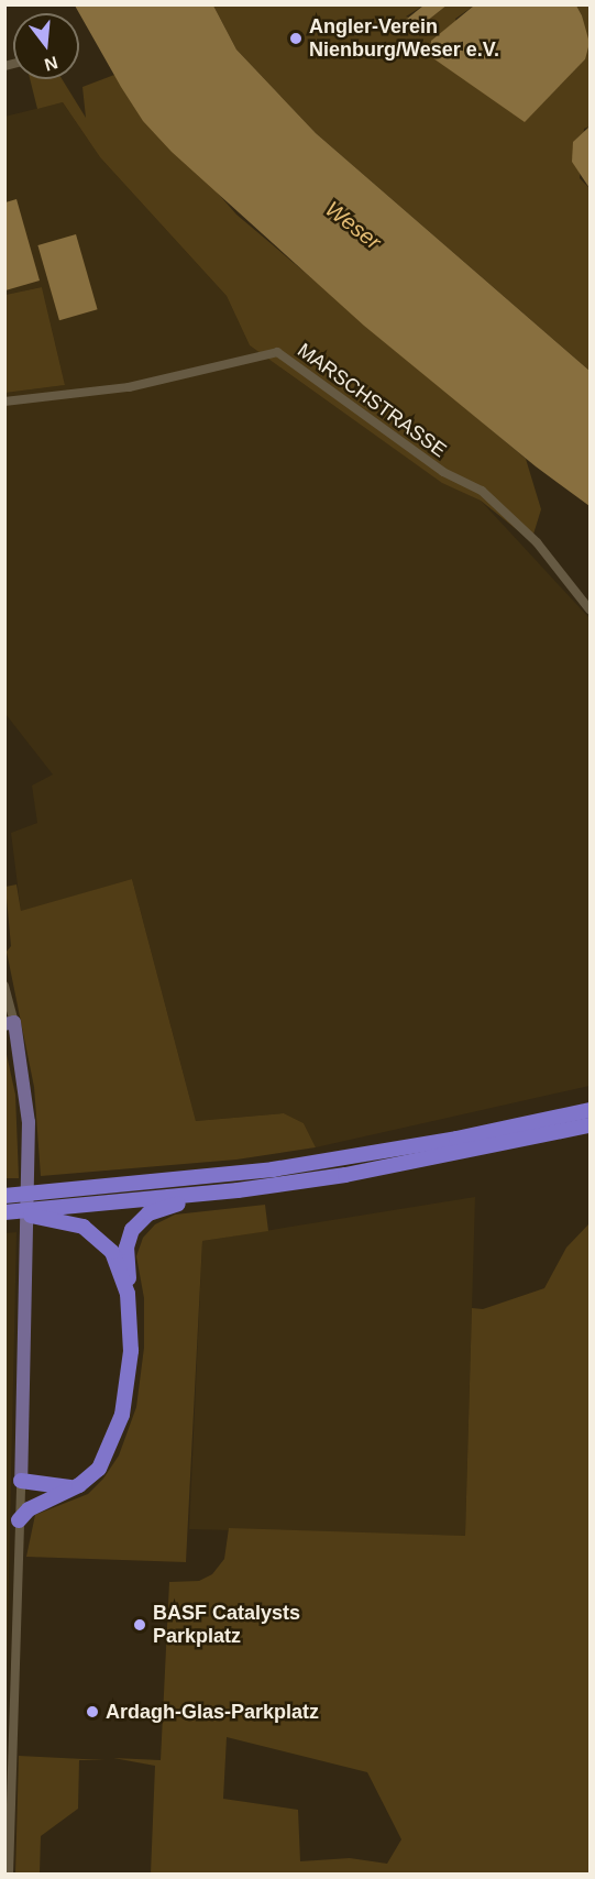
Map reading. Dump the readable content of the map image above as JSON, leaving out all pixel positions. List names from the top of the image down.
{
  "streets": {
    "street": ["MARSCHSTRASSE"]
  },
  "water": ["Weser"],
  "places": ["Angler-Verein Nienburg/Weser e.V.", "BASF Catalysts Parkplatz", "Ardagh-Glas-Parkplatz"],
  "north": "bottom"
}
